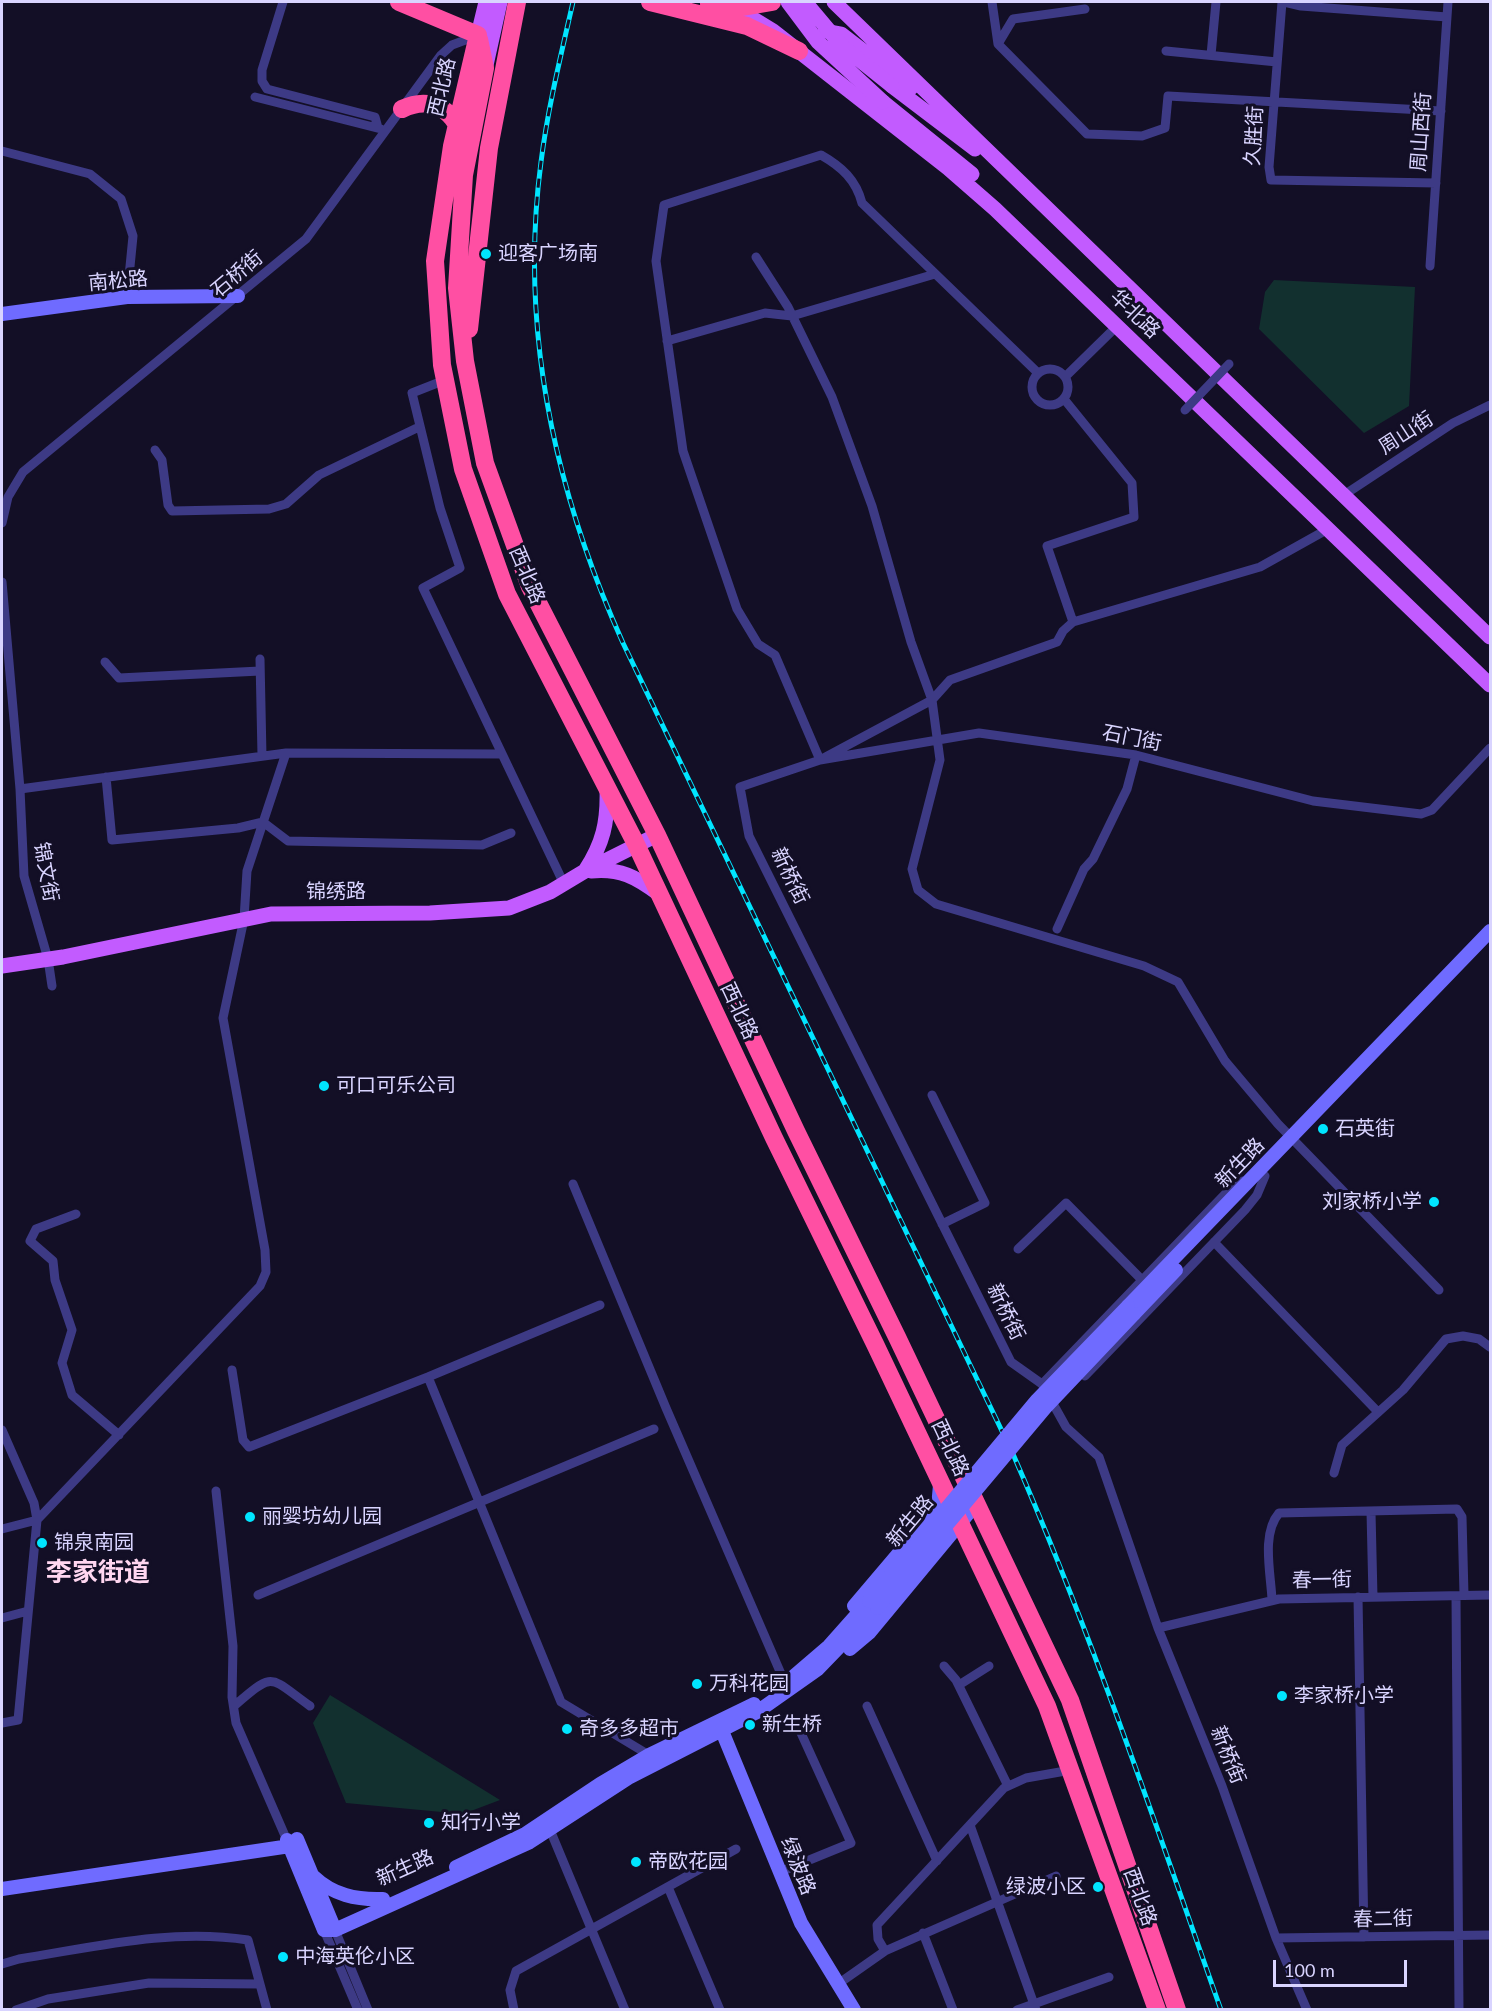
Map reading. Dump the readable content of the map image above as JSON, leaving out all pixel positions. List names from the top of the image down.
{
  "streets": {
    "highway": ["西北路"],
    "main road": [
      "南松路",
      "华北路",
      "锦绣路",
      "新生路",
      "绿波路"
    ],
    "street": [
      "周山西街",
      "久胜街",
      "石桥街",
      "周山街",
      "石门街",
      "锦文街",
      "新桥街",
      "春一街",
      "春二街"
    ]
  },
  "crossings": [
    ["西北路", "石桥街"],
    ["西北路", "锦绣路"],
    ["周山西街", "久胜街"],
    ["石桥街", "南松路"],
    ["华北路", "周山街"],
    ["石门街", "新桥街"],
    ["锦文街", "锦绣路"],
    ["新桥街", "春一街"],
    ["新桥街", "春二街"],
    ["新生路", "绿波路"]
  ],
  "districts": ["李家街道"],
  "places": [
    "迎客广场南",
    "可口可乐公司",
    "石英街",
    "刘家桥小学",
    "丽婴坊幼儿园",
    "锦泉南园",
    "万科花园",
    "李家桥小学",
    "新生桥",
    "奇多多超市",
    "知行小学",
    "帝欧花园",
    "绿波小区",
    "中海英伦小区"
  ],
  "scale_bar": "100 m"
}
